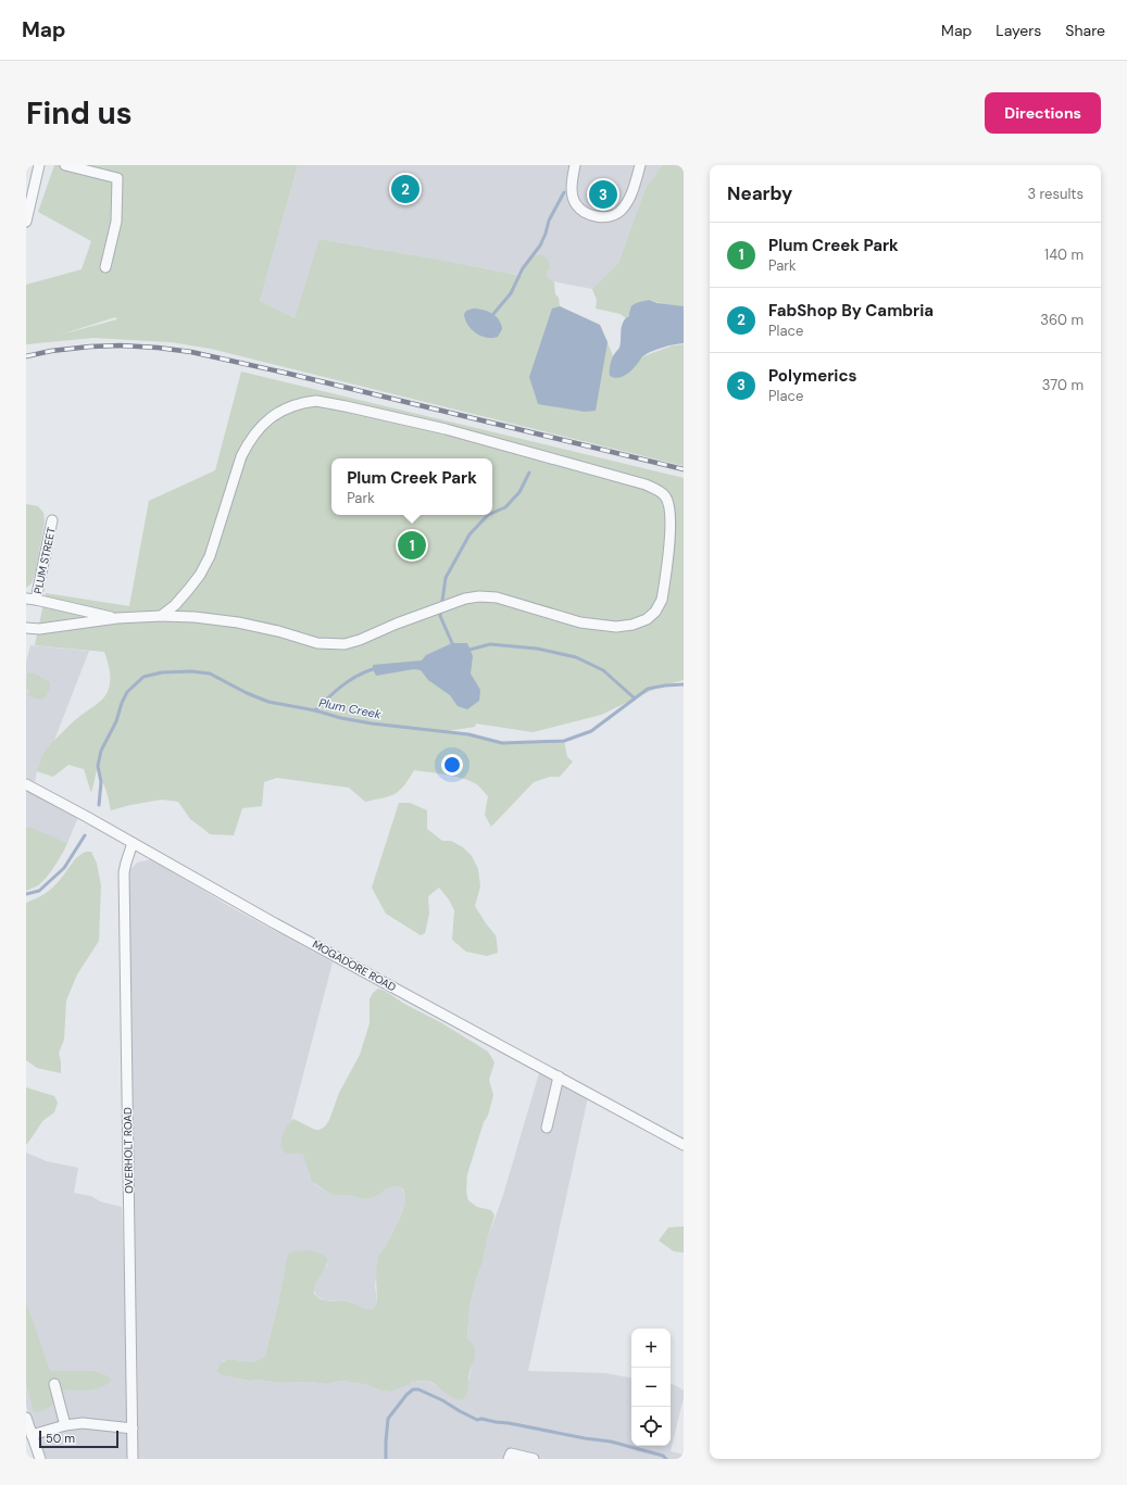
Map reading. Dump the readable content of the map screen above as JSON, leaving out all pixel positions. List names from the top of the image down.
{
  "streets": {
    "street": ["PLUM STREET", "MOGADORE ROAD", "OVERHOLT ROAD"]
  },
  "crossings": [
    ["MOGADORE ROAD", "OVERHOLT ROAD"]
  ],
  "water": ["Plum Creek"],
  "scale_bar": "50 m",
  "page": {
    "header": "Map",
    "nav": ["Map", "Layers", "Share"],
    "buttons": "Directions",
    "title": "Find us",
    "heading": ["Nearby", "3 results"],
    "pins": ["2", "3", "1"],
    "list": [
      {
        "mark": "1",
        "name": "Plum Creek Park",
        "note": "Park",
        "value": "140 m"
      },
      {
        "mark": "2",
        "name": "FabShop By Cambria",
        "note": "Place",
        "value": "360 m"
      },
      {
        "mark": "3",
        "name": "Polymerics",
        "note": "Place",
        "value": "370 m"
      }
    ],
    "popup": ["Plum Creek Park", "Park"],
    "map_buttons": ["+", "−"],
    "scale": "50 m"
  }
}
